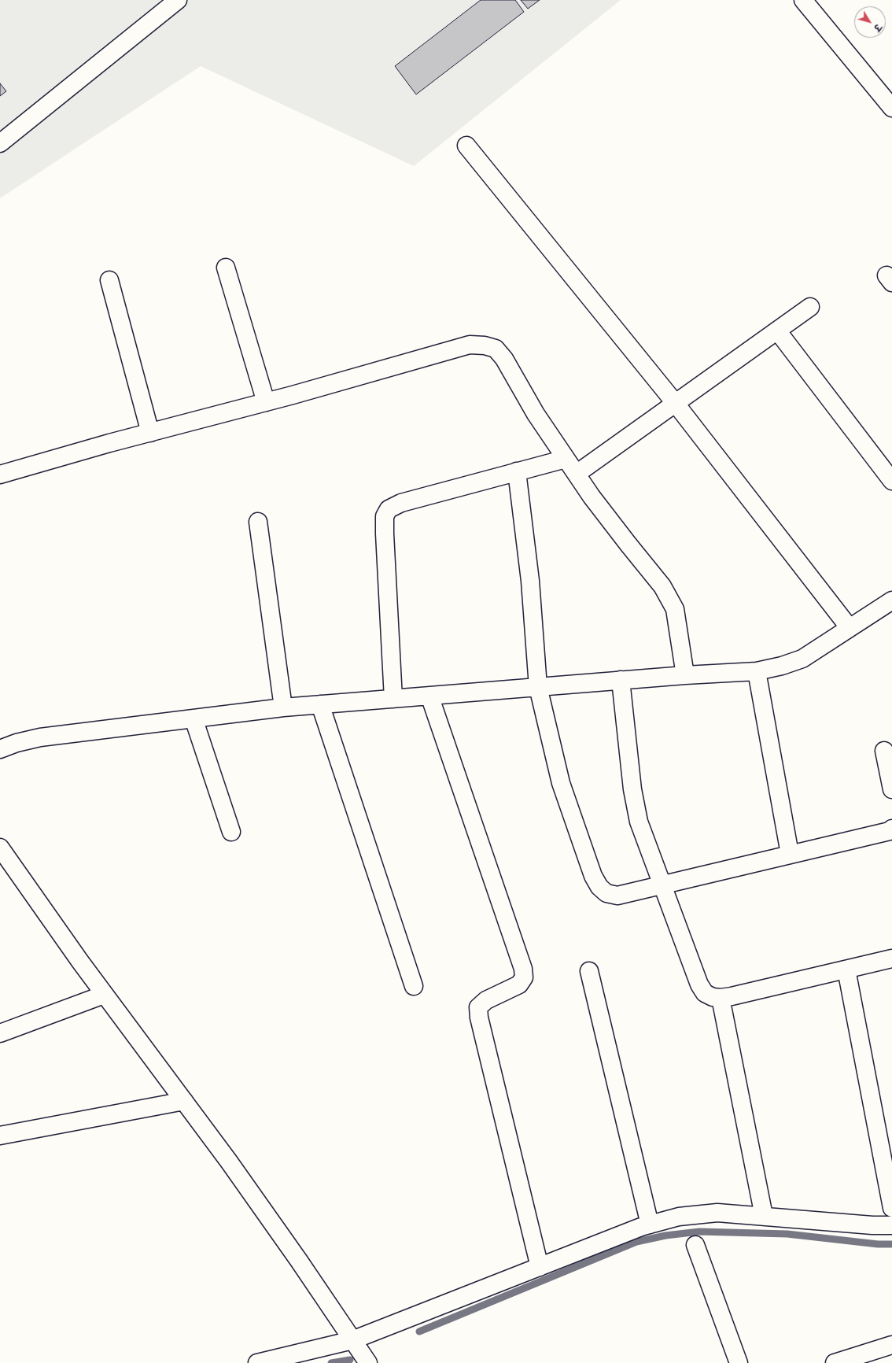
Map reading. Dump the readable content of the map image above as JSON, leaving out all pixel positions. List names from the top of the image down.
{
  "north": "bottom right"
}
